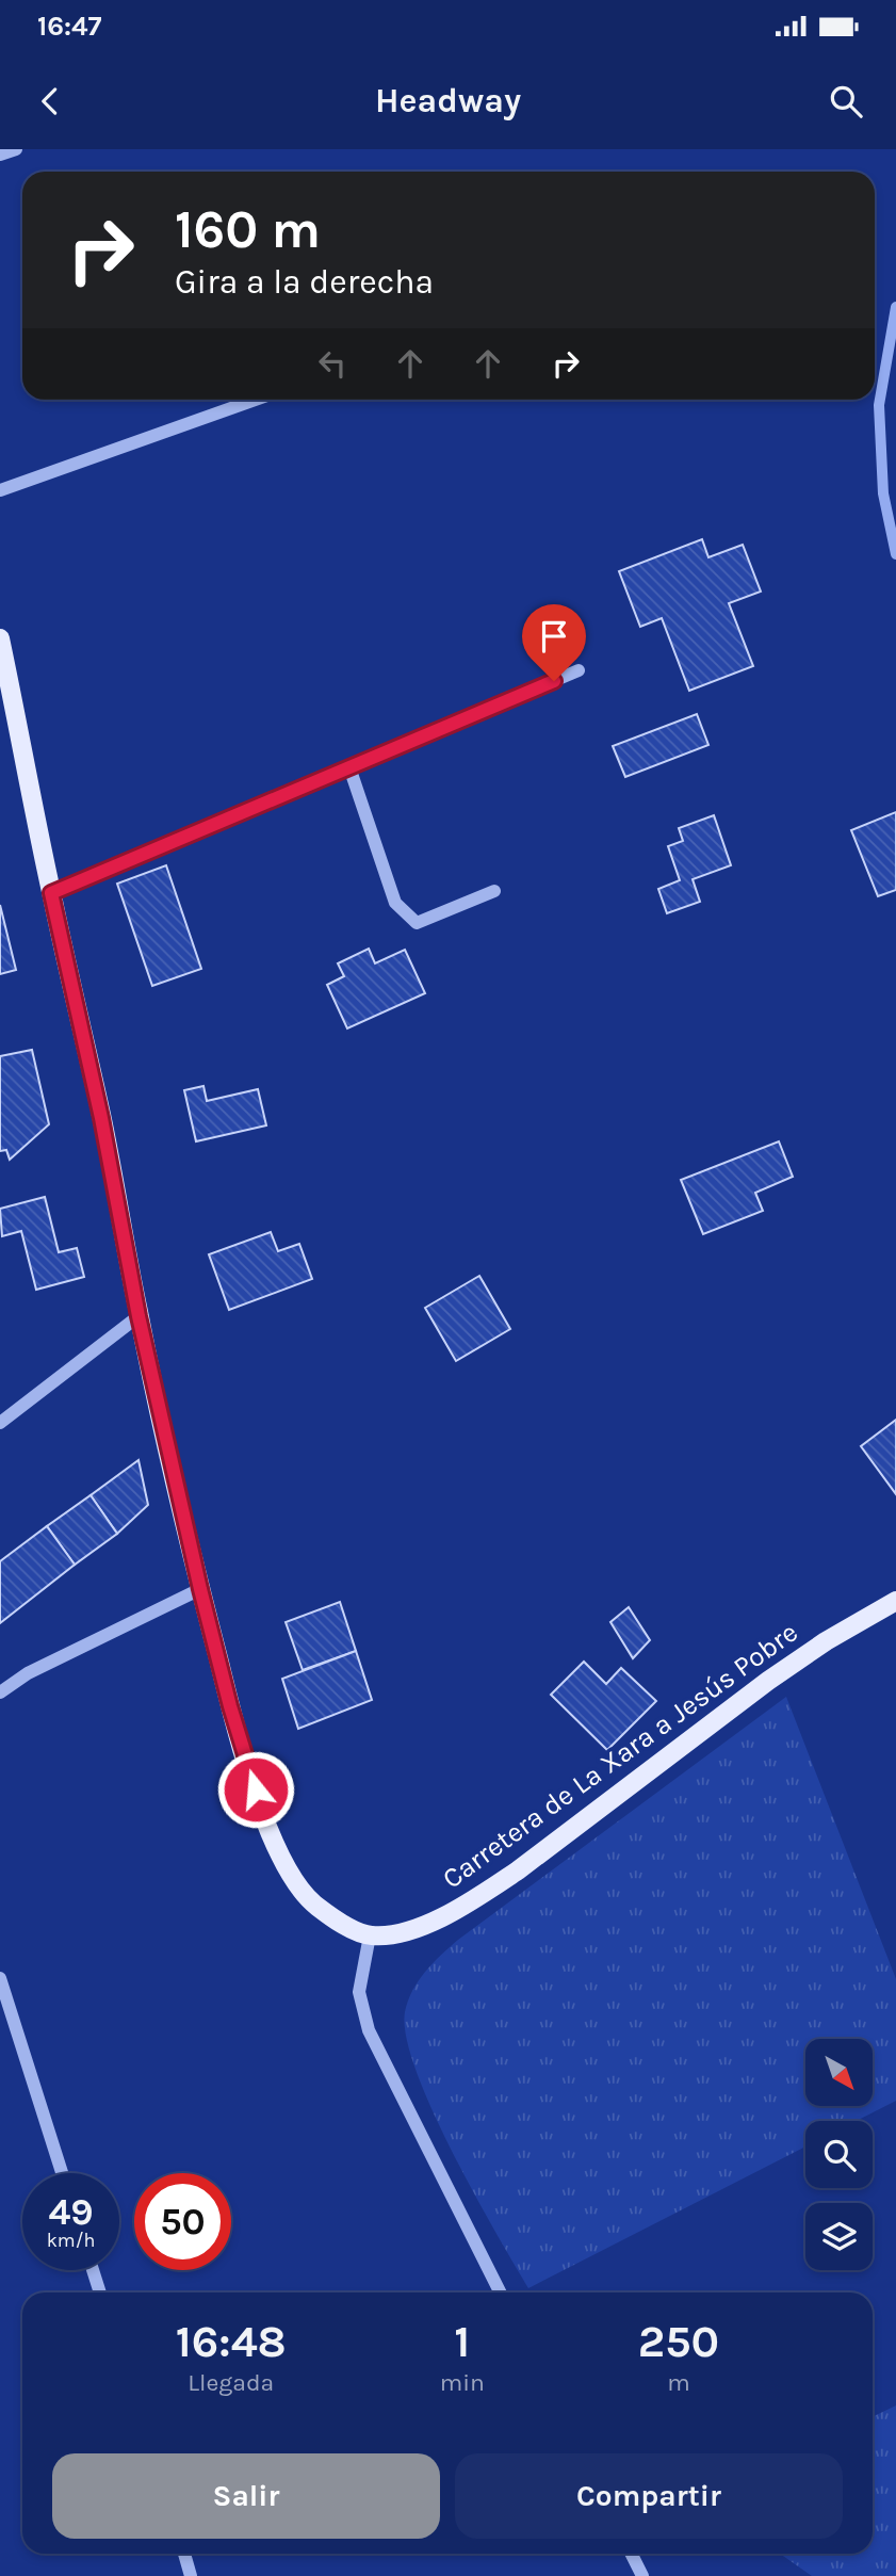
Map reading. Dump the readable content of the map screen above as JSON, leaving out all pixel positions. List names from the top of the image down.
{
  "streets": {
    "main road": ["Carretera de La Xara a Jesús Pobre"]
  },
  "north": "bottom right",
  "page": {
    "status": "16:47",
    "header": "Headway",
    "turn": ["160 m", "Gira a la derecha"],
    "speed": "49 km/h",
    "limit": "50",
    "eta": [
      "16:48",
      "Llegada",
      "1",
      "min",
      "250",
      "m"
    ],
    "buttons": ["Salir", "Compartir"]
  }
}
